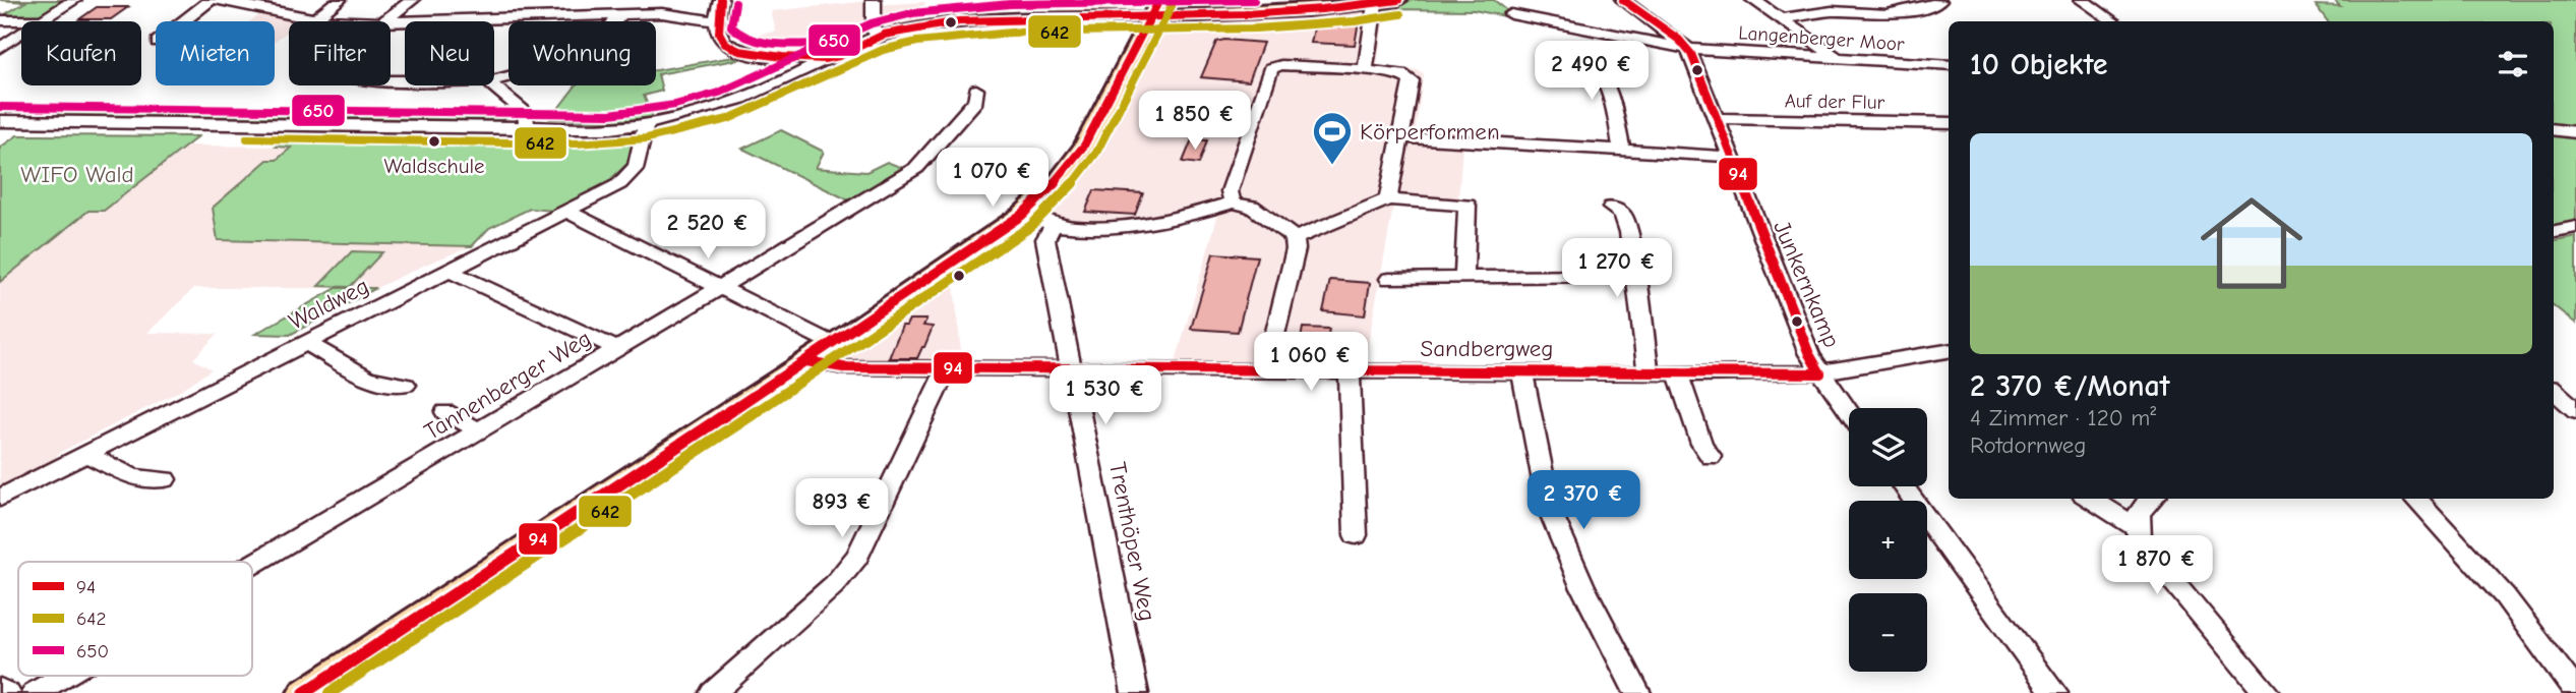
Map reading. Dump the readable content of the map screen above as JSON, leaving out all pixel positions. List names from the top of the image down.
{
  "streets": {
    "street": [
      "Langenberger Moor",
      "Auf der Flur",
      "Junkernkamp",
      "Waldweg",
      "Sandbergweg",
      "Tannenberger Weg",
      "Trenthöper Weg"
    ]
  },
  "crossings": [
    ["Langenberger Moor", "Junkernkamp"],
    ["Auf der Flur", "Junkernkamp"],
    ["Junkernkamp", "Sandbergweg"],
    ["Sandbergweg", "Trenthöper Weg"]
  ],
  "parks": ["WIFO Wald"],
  "places": {
    "other": ["Waldschule"],
    "sports": ["Körperformen"]
  },
  "lines": ["transit line 94", "transit line 650", "transit line 642"],
  "legend": ["94", "642", "650"],
  "page": {
    "chip": [
      "Kaufen",
      "Mieten",
      "Filter",
      "Neu",
      "Wohnung"
    ],
    "heading": "10 Objekte",
    "price": [
      "2 490 €",
      "1 850 €",
      "1 070 €",
      "2 520 €",
      "1 270 €",
      "1 060 €",
      "1 530 €",
      "2 370 €",
      "893 €",
      "1 870 €"
    ],
    "list": [
      {
        "name": "2 370 €/Monat",
        "note": "4 Zimmer · 120 m² · Rotdornweg"
      }
    ],
    "map_buttons": ["+", "−"]
  }
}
